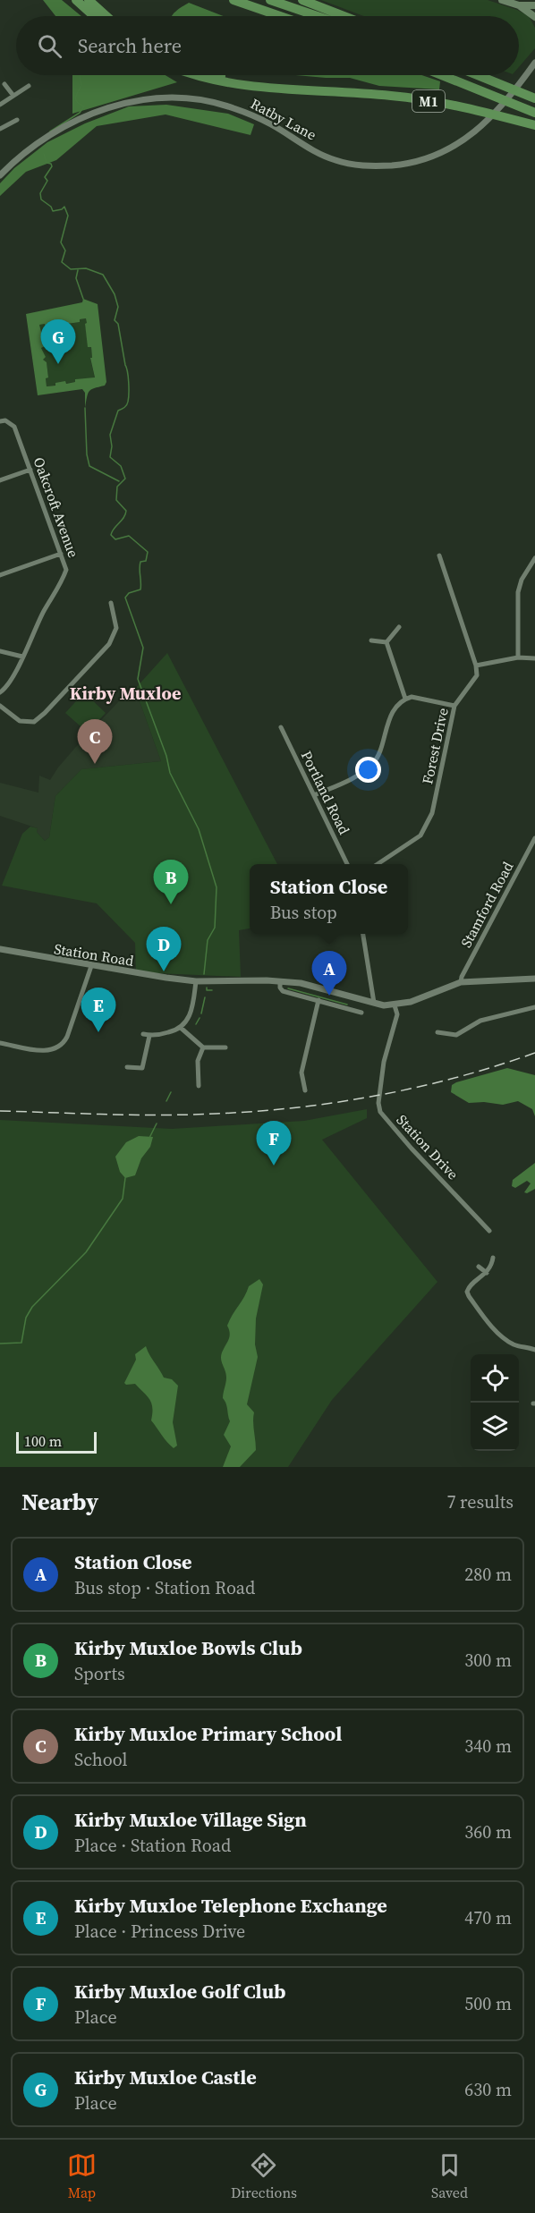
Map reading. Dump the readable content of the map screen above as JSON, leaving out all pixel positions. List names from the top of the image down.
{
  "streets": {
    "highway": ["M1"],
    "street": [
      "Ratby Lane",
      "Oakcroft Avenue",
      "Forest Drive",
      "Portland Road",
      "Stamford Road",
      "Station Road",
      "Station Drive"
    ]
  },
  "crossings": [
    ["Stamford Road", "Station Road"],
    ["Station Road", "Station Drive"]
  ],
  "districts": ["Kirby Muxloe"],
  "scale_bar": "100 m",
  "page": {
    "search": "Search here",
    "pins": [
      "G",
      "C",
      "B",
      "D",
      "A",
      "E",
      "F"
    ],
    "popup": ["Station Close", "Bus stop"],
    "scale": "100 m",
    "heading": ["Nearby", "7 results"],
    "list": [
      {
        "mark": "A",
        "name": "Station Close",
        "note": "Bus stop · Station Road",
        "value": "280 m"
      },
      {
        "mark": "B",
        "name": "Kirby Muxloe Bowls Club",
        "note": "Sports",
        "value": "300 m"
      },
      {
        "mark": "C",
        "name": "Kirby Muxloe Primary School",
        "note": "School",
        "value": "340 m"
      },
      {
        "mark": "D",
        "name": "Kirby Muxloe Village Sign",
        "note": "Place · Station Road",
        "value": "360 m"
      },
      {
        "mark": "E",
        "name": "Kirby Muxloe Telephone Exchange",
        "note": "Place · Princess Drive",
        "value": "470 m"
      },
      {
        "mark": "F",
        "name": "Kirby Muxloe Golf Club",
        "note": "Place",
        "value": "500 m"
      },
      {
        "mark": "G",
        "name": "Kirby Muxloe Castle",
        "note": "Place",
        "value": "630 m"
      }
    ],
    "nav": ["Map", "Directions", "Saved"]
  }
}
